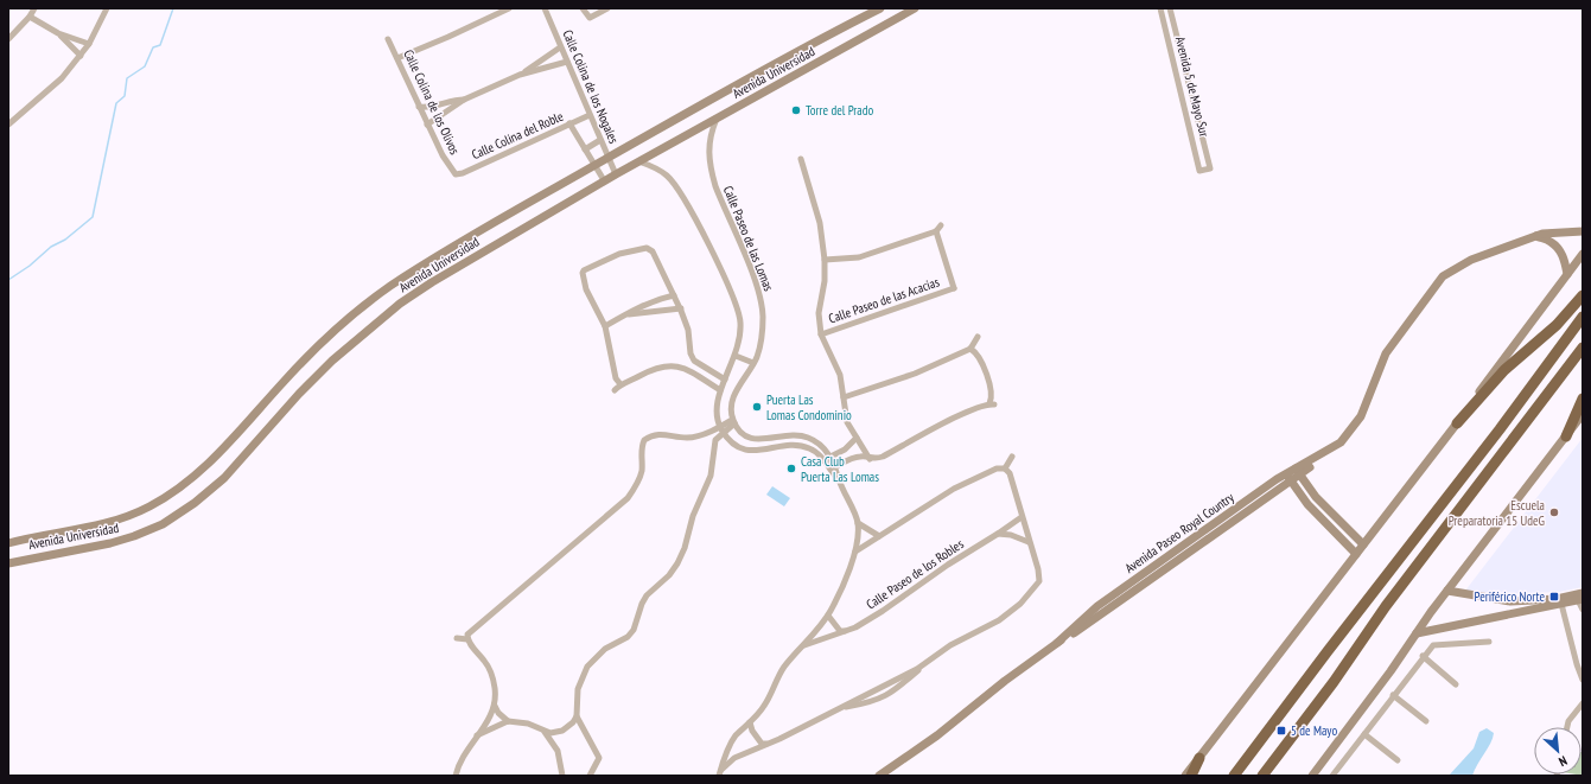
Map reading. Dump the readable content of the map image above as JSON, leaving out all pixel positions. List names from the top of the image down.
{
  "streets": {
    "main road": ["Avenida Universidad", "Avenida Paseo Royal Country"],
    "street": [
      "Calle Colina de los Nogales",
      "Avenida 5 de Mayo Sur",
      "Calle Colina de los Olivos",
      "Calle Colina del Roble",
      "Calle Paseo de las Lomas",
      "Calle Paseo de las Acacias",
      "Calle Paseo de los Robles"
    ]
  },
  "crossings": [
    ["Avenida Universidad", "Calle Colina de los Nogales"],
    ["Avenida Universidad", "Calle Paseo de las Lomas"],
    ["Calle Colina de los Nogales", "Calle Colina del Roble"],
    ["Calle Colina de los Olivos", "Calle Colina del Roble"]
  ],
  "places": {
    "other": [
      "Torre del Prado",
      "Puerta Las Lomas Condominio",
      "Casa Club Puerta Las Lomas",
      "Escuela Preparatoria 15 UdeG"
    ],
    "transit": ["Periférico Norte", "5 de Mayo"]
  },
  "north": "bottom right"
}
